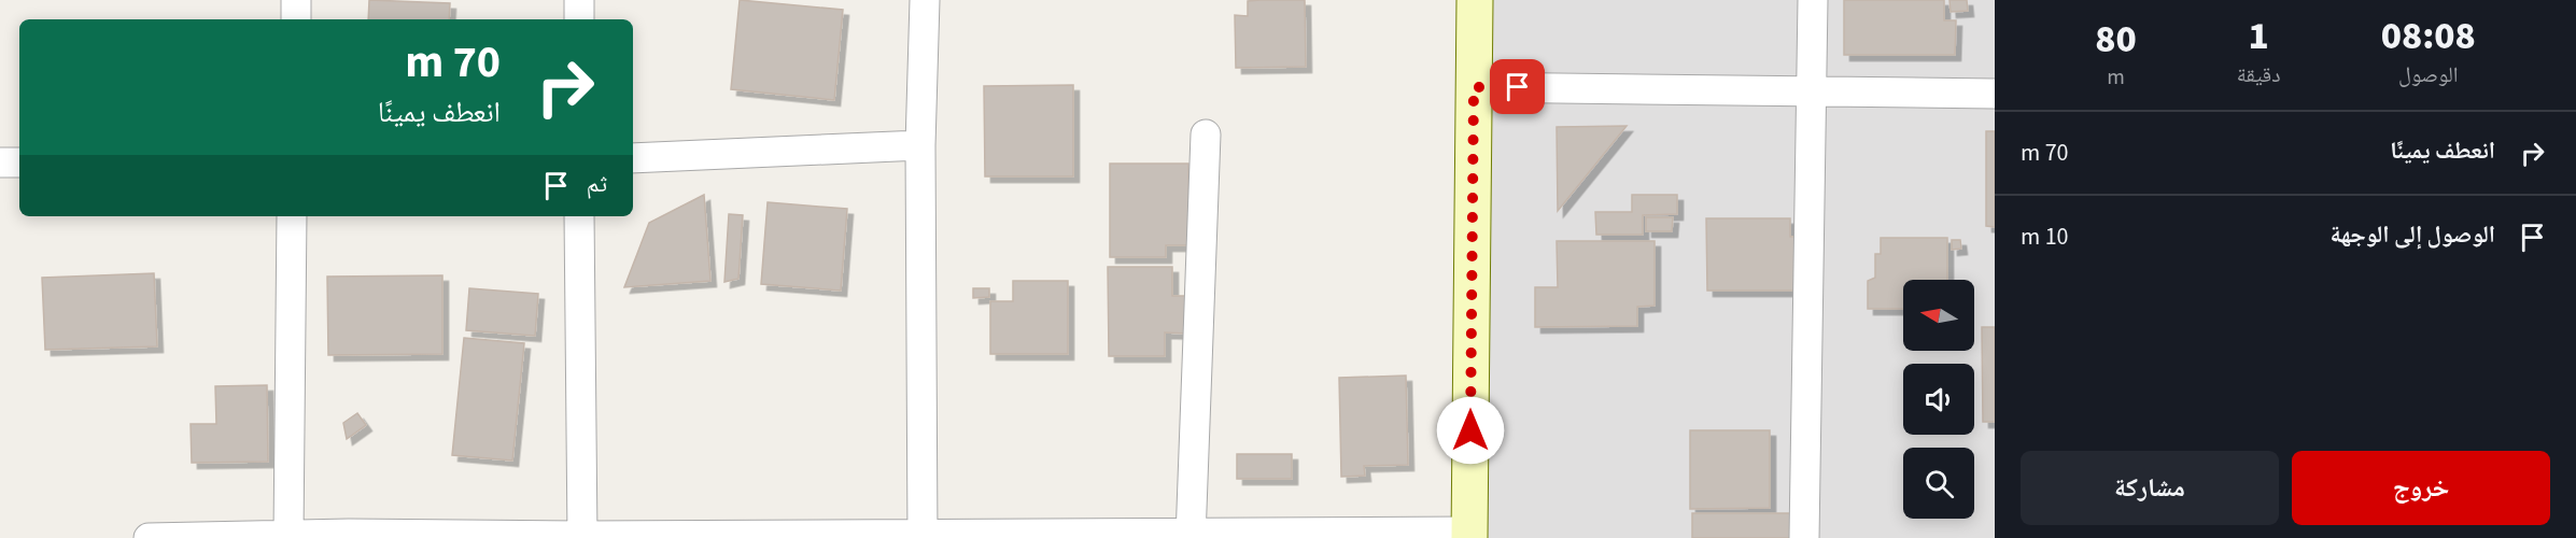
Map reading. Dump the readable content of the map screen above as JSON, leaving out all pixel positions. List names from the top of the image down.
{
  "north": "left",
  "page": {
    "eta": [
      "08:08",
      "الوصول",
      "1",
      "دقيقة",
      "80",
      "m"
    ],
    "turn": ["70 m", "انعطف يمينًا"],
    "list": [
      {
        "name": "انعطف يمينًا",
        "value": "70 m"
      },
      {
        "name": "الوصول إلى الوجهة",
        "value": "10 m"
      }
    ],
    "then": "ثم",
    "buttons": ["خروج", "مشاركة"]
  }
}
